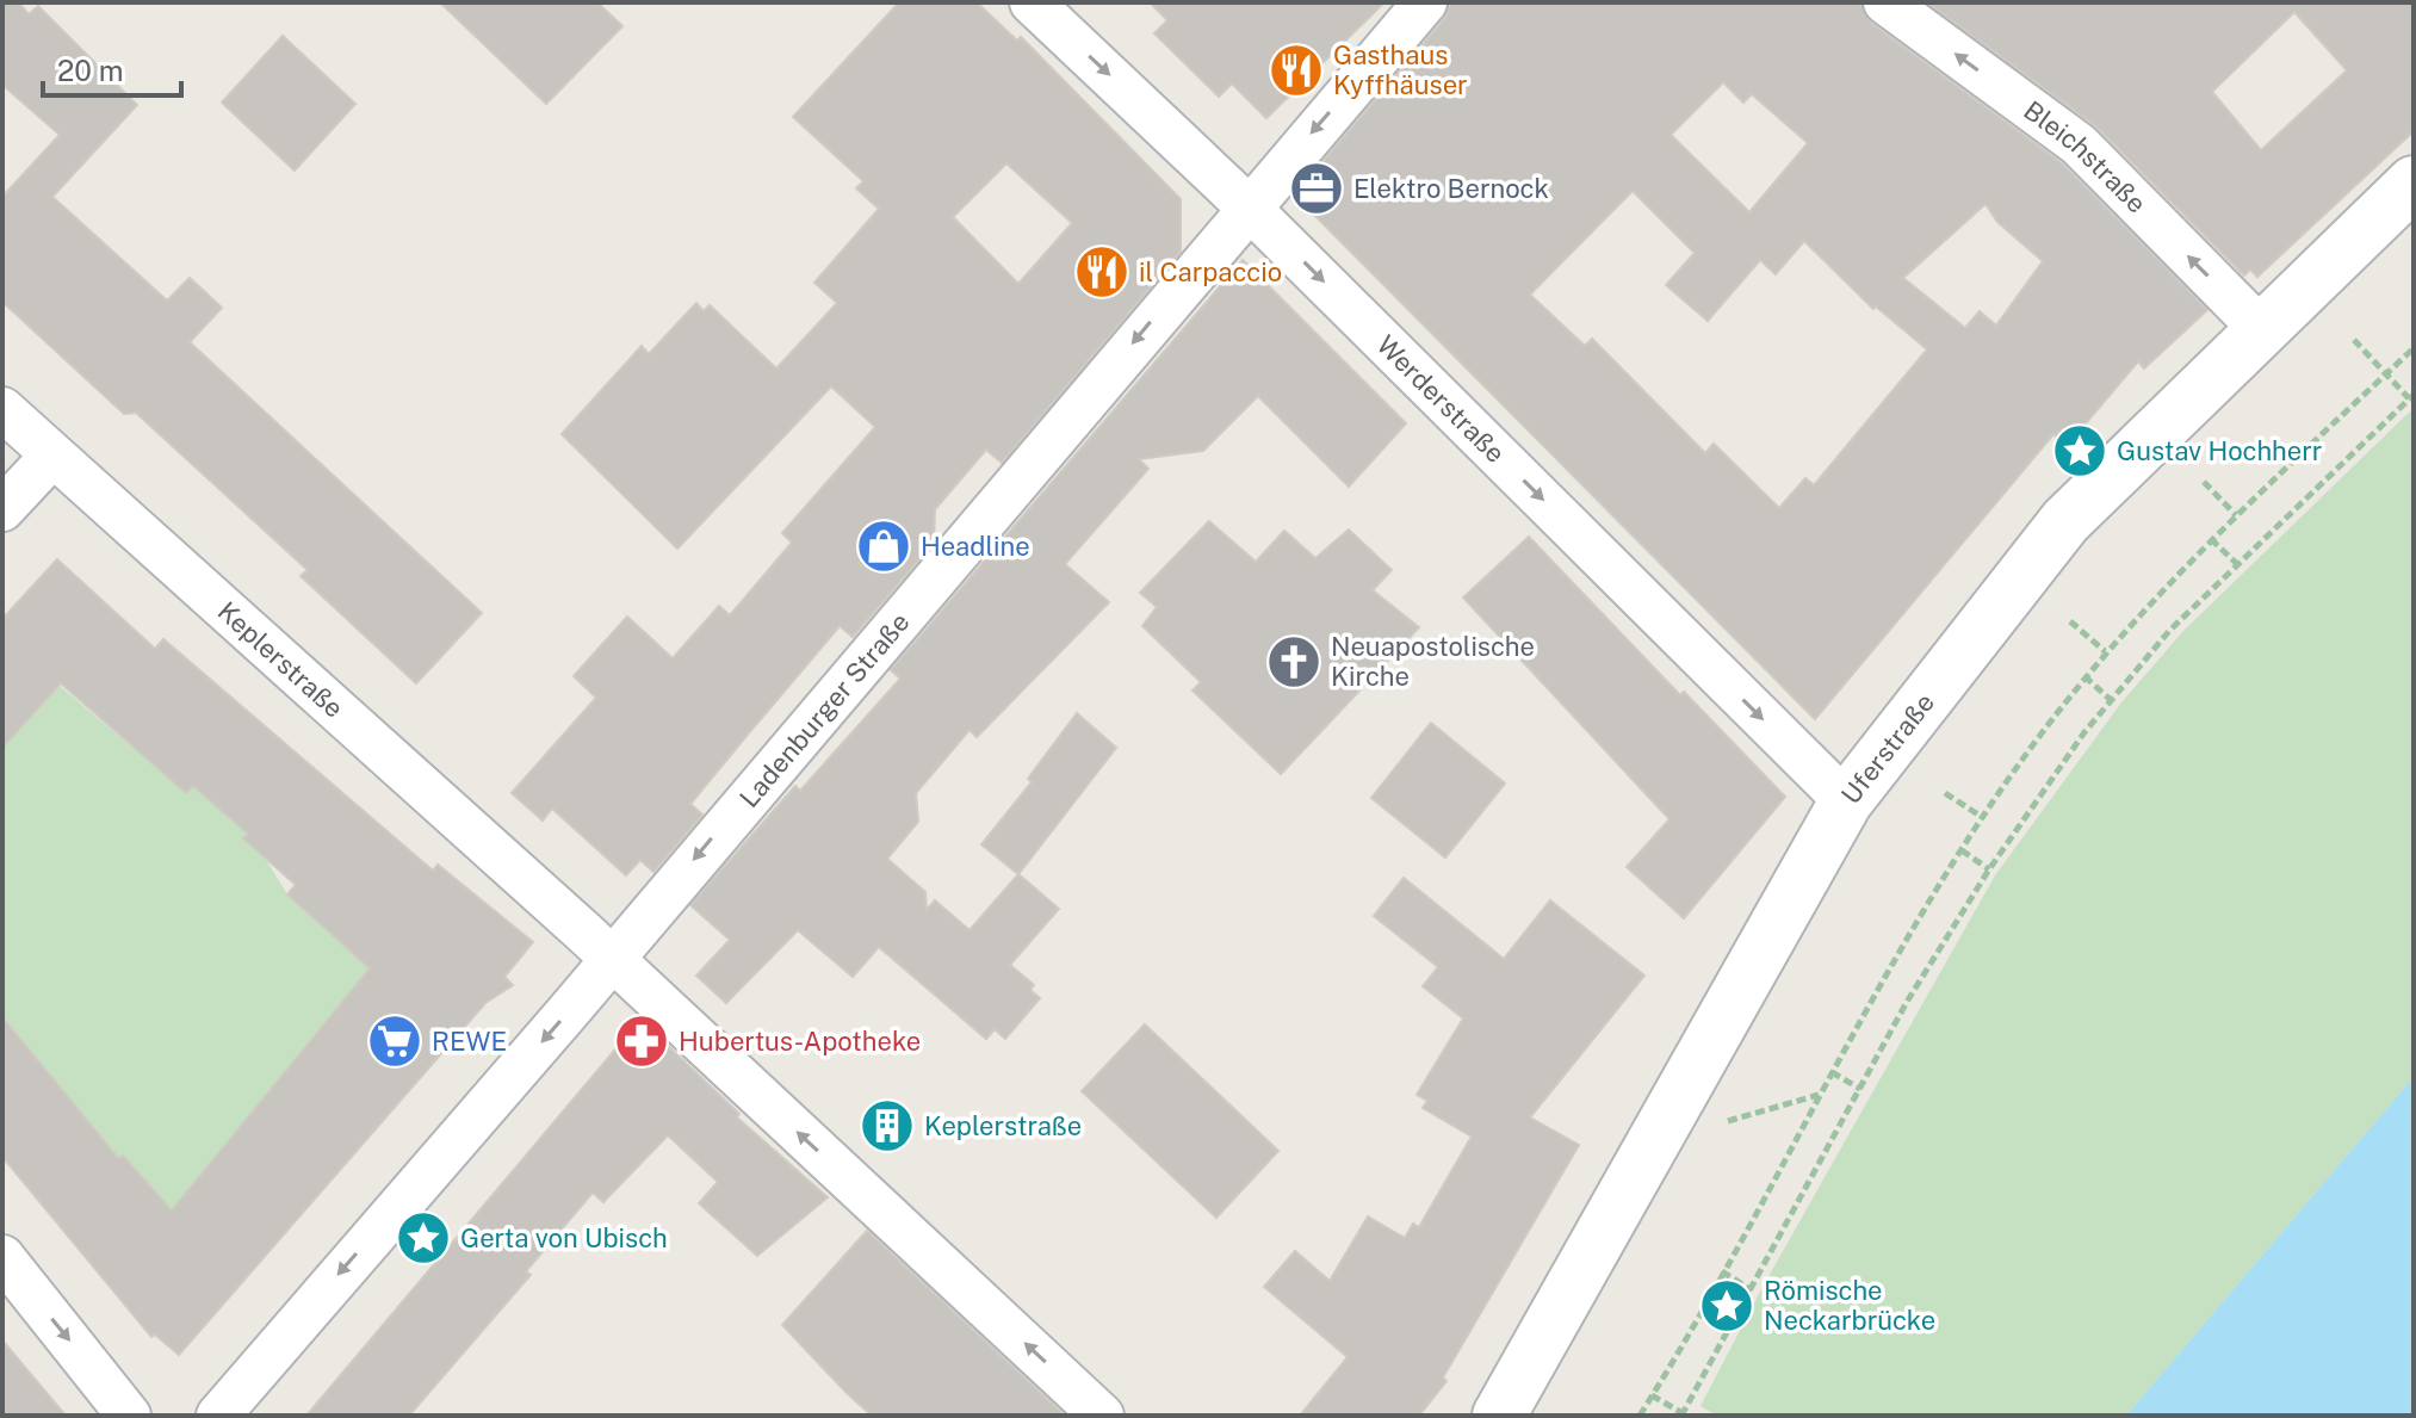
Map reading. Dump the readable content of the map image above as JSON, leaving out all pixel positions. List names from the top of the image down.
{
  "streets": {
    "street": [
      "Bleichstraße",
      "Werderstraße",
      "Keplerstraße",
      "Ladenburger Straße",
      "Uferstraße"
    ]
  },
  "crossings": [
    ["Bleichstraße", "Uferstraße"],
    ["Werderstraße", "Ladenburger Straße"],
    ["Werderstraße", "Uferstraße"],
    ["Keplerstraße", "Ladenburger Straße"]
  ],
  "one_way": [
    "Bleichstraße",
    "Werderstraße",
    "Keplerstraße",
    "Ladenburger Straße"
  ],
  "places": {
    "restaurant": ["Gasthaus Kyffhäuser", "il Carpaccio"],
    "office": ["Elektro Bernock"],
    "place": ["Gustav Hochherr", "Gerta von Ubisch", "Römische Neckarbrücke"],
    "shop": ["Headline"],
    "church": ["Neuapostolische Kirche"],
    "supermarket": ["REWE"],
    "pharmacy": ["Hubertus-Apotheke"],
    "building": ["Keplerstraße"]
  },
  "scale_bar": "20 m"
}
